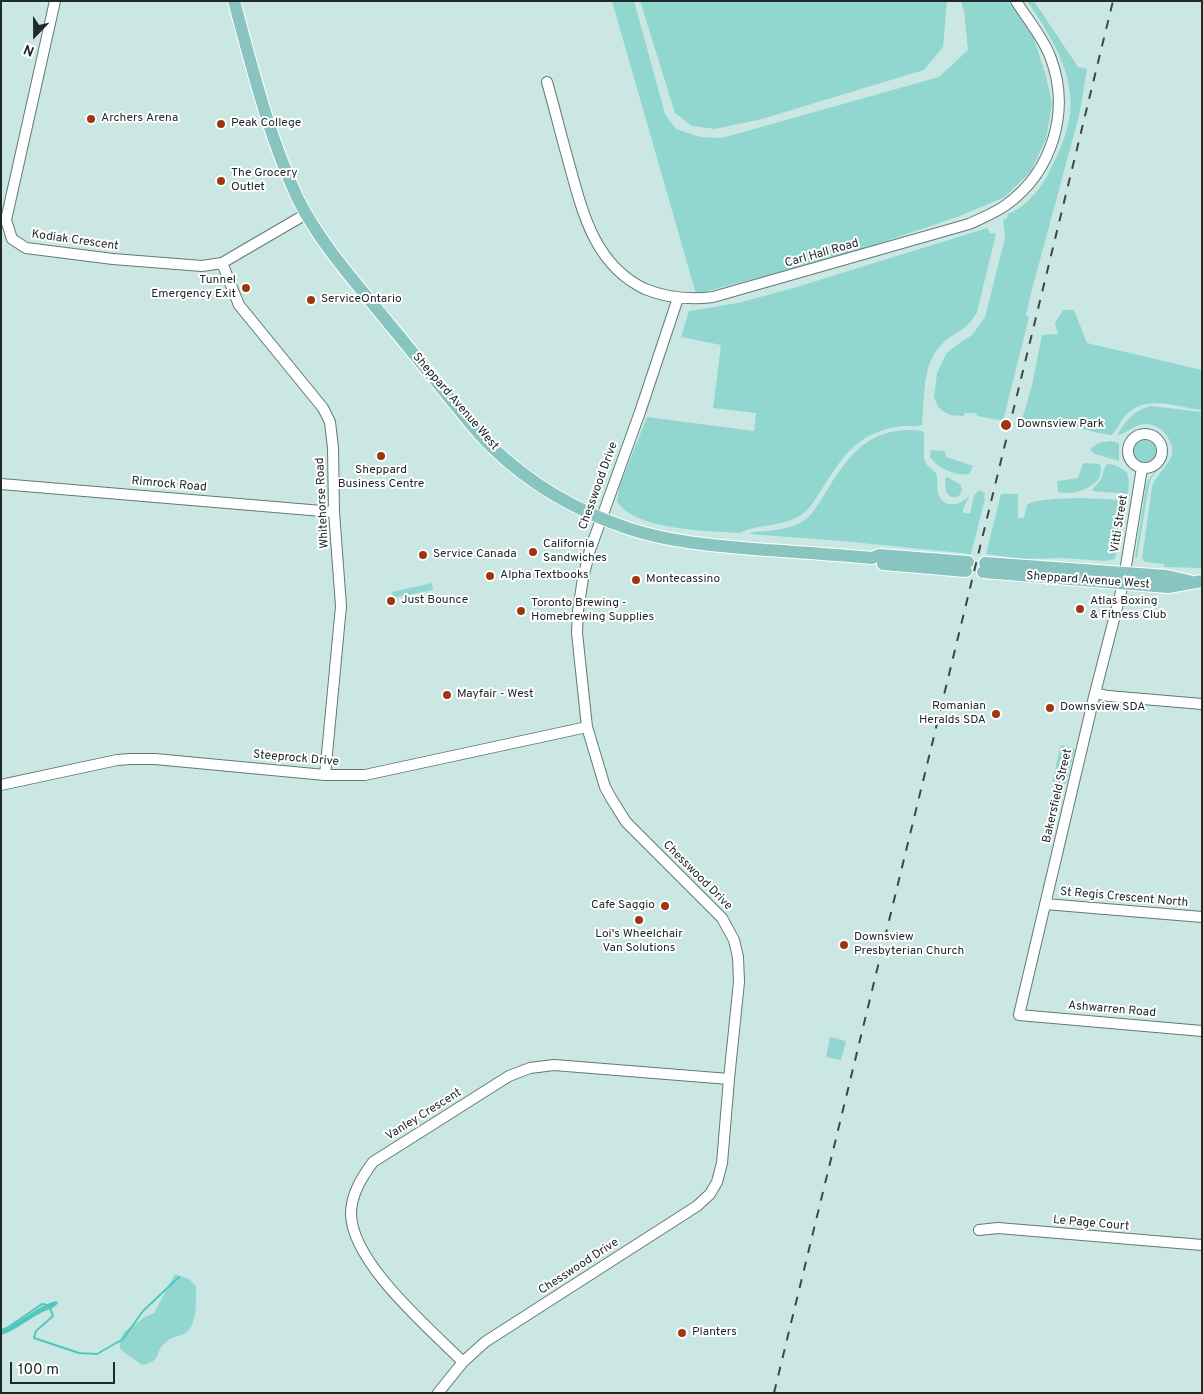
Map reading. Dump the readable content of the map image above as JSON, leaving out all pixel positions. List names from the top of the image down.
{
  "streets": {
    "main road": ["Sheppard Avenue West"],
    "street": [
      "Kodiak Crescent",
      "Carl Hall Road",
      "Rimrock Road",
      "Chesswood Drive",
      "Whitehorse Road",
      "Vitti Street",
      "Steeprock Drive",
      "Bakersfield Street",
      "St Regis Crescent North",
      "Ashwarren Road",
      "Vanley Crescent",
      "Le Page Court"
    ]
  },
  "crossings": [
    ["Kodiak Crescent", "Sheppard Avenue West"],
    ["Kodiak Crescent", "Whitehorse Road"],
    ["Carl Hall Road", "Chesswood Drive"],
    ["Sheppard Avenue West", "Chesswood Drive"],
    ["Sheppard Avenue West", "Vitti Street"],
    ["Sheppard Avenue West", "Bakersfield Street"],
    ["Rimrock Road", "Whitehorse Road"],
    ["Chesswood Drive", "Steeprock Drive"],
    ["Chesswood Drive", "Vanley Crescent"],
    ["Whitehorse Road", "Steeprock Drive"],
    ["Vitti Street", "Bakersfield Street"],
    ["Bakersfield Street", "St Regis Crescent North"],
    ["Bakersfield Street", "Ashwarren Road"]
  ],
  "places": [
    "Archers Arena",
    "Peak College",
    "The Grocery Outlet",
    "Tunnel Emergency Exit",
    "ServiceOntario",
    "Downsview Park",
    "Sheppard Business Centre",
    "California Sandwiches",
    "Service Canada",
    "Alpha Textbooks",
    "Montecassino",
    "Just Bounce",
    "Atlas Boxing & Fitness Club",
    "Toronto Brewing - Homebrewing Supplies",
    "Mayfair - West",
    "Downsview SDA",
    "Romanian Heralds SDA",
    "Cafe Saggio",
    "Loi's Wheelchair Van Solutions",
    "Downsview Presbyterian Church",
    "Planters"
  ],
  "scale_bar": "100 m",
  "north": "bottom"
}
